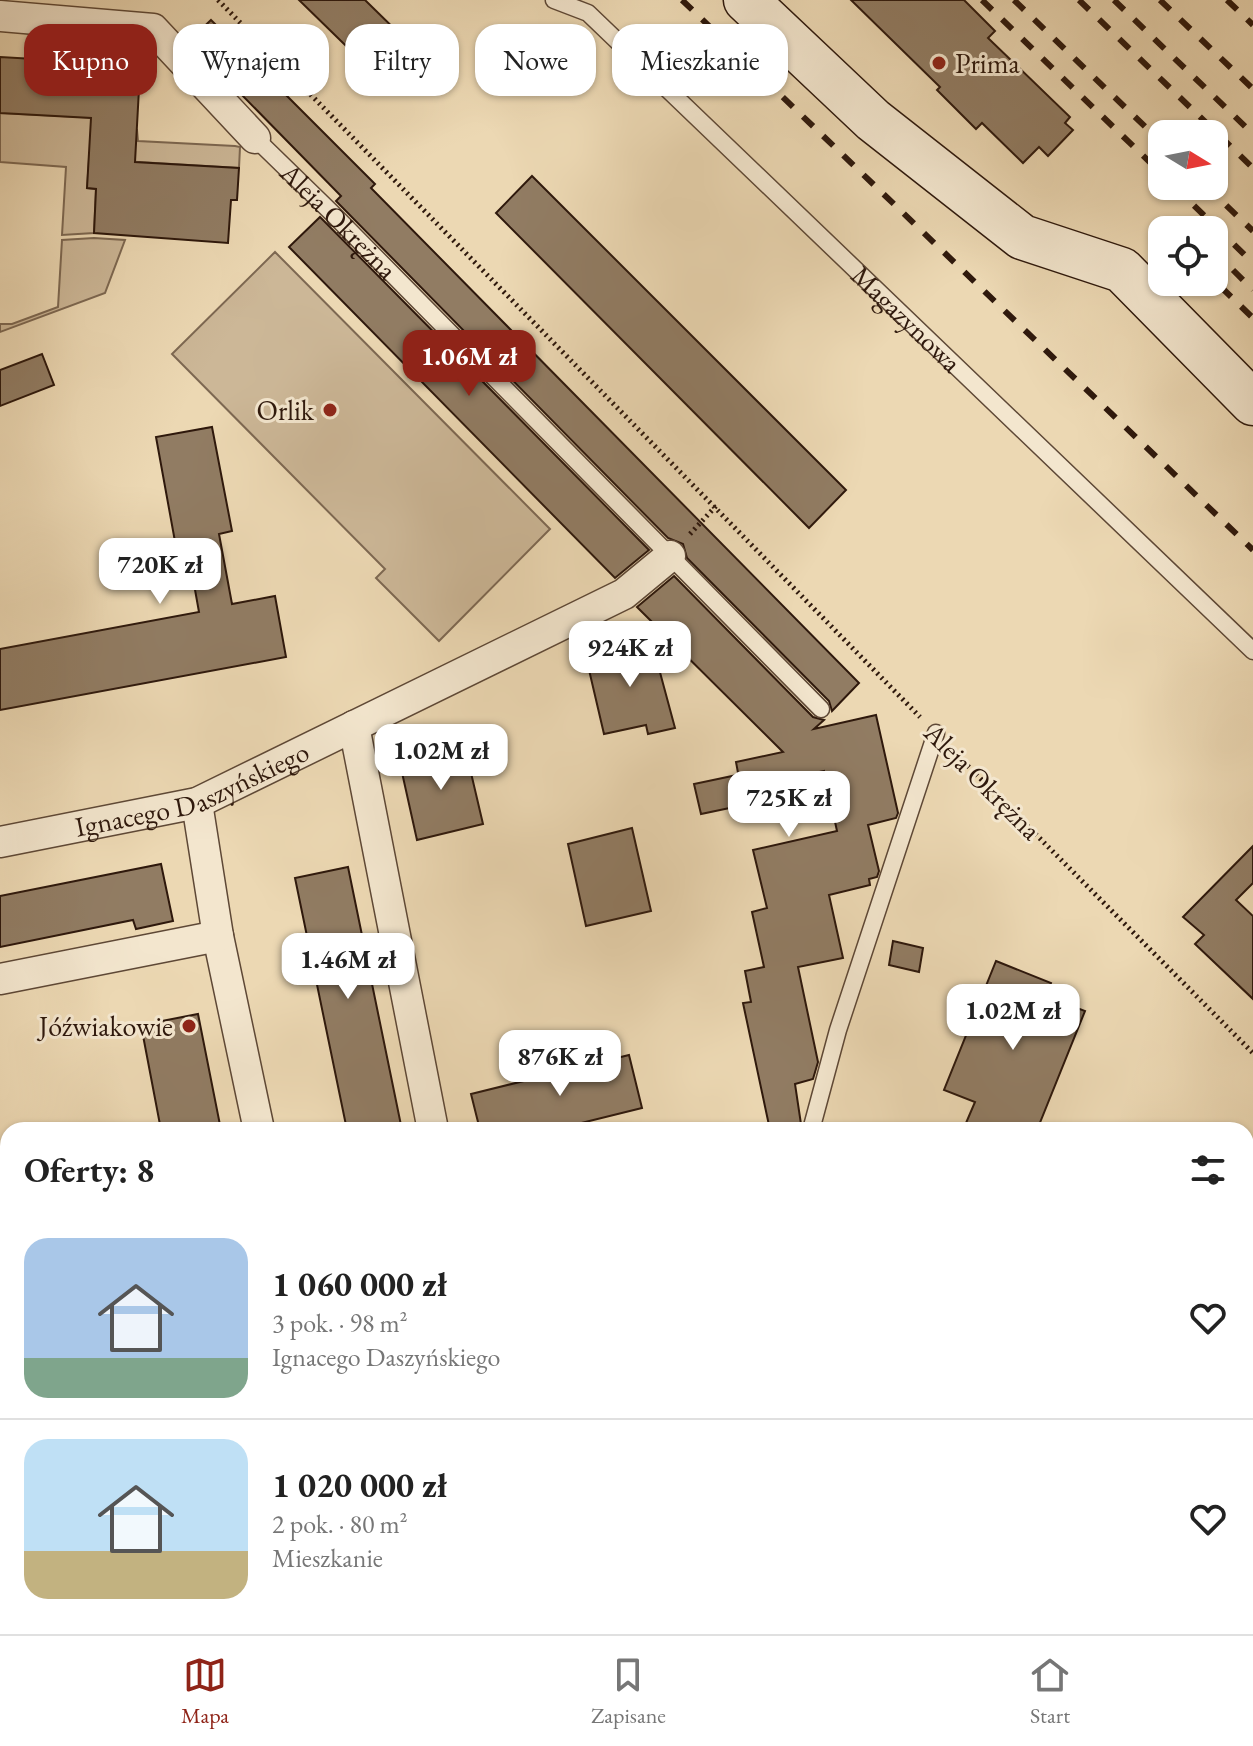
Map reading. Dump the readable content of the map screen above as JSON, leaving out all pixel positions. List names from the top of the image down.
{
  "streets": {
    "street": ["Aleja Okrężna", "Ignacego Daszyńskiego"],
    "lane": ["Magazynowa"]
  },
  "crossings": [
    ["Aleja Okrężna", "Ignacego Daszyńskiego"]
  ],
  "places": ["Prima", "Orlik", "Jóźwiakowie"],
  "north": "right",
  "page": {
    "chip": [
      "Kupno",
      "Wynajem",
      "Filtry",
      "Nowe",
      "Mieszkanie"
    ],
    "price": [
      "1.06M zł",
      "720K zł",
      "924K zł",
      "1.02M zł",
      "725K zł",
      "1.46M zł",
      "1.02M zł",
      "876K zł"
    ],
    "heading": "Oferty: 8",
    "list": [
      {
        "name": "1 060 000 zł",
        "note": "3 pok. · 98 m² · Ignacego Daszyńskiego"
      },
      {
        "name": "1 020 000 zł",
        "note": "2 pok. · 80 m² · Mieszkanie"
      }
    ],
    "tabs": ["Mapa", "Zapisane", "Start"]
  }
}
